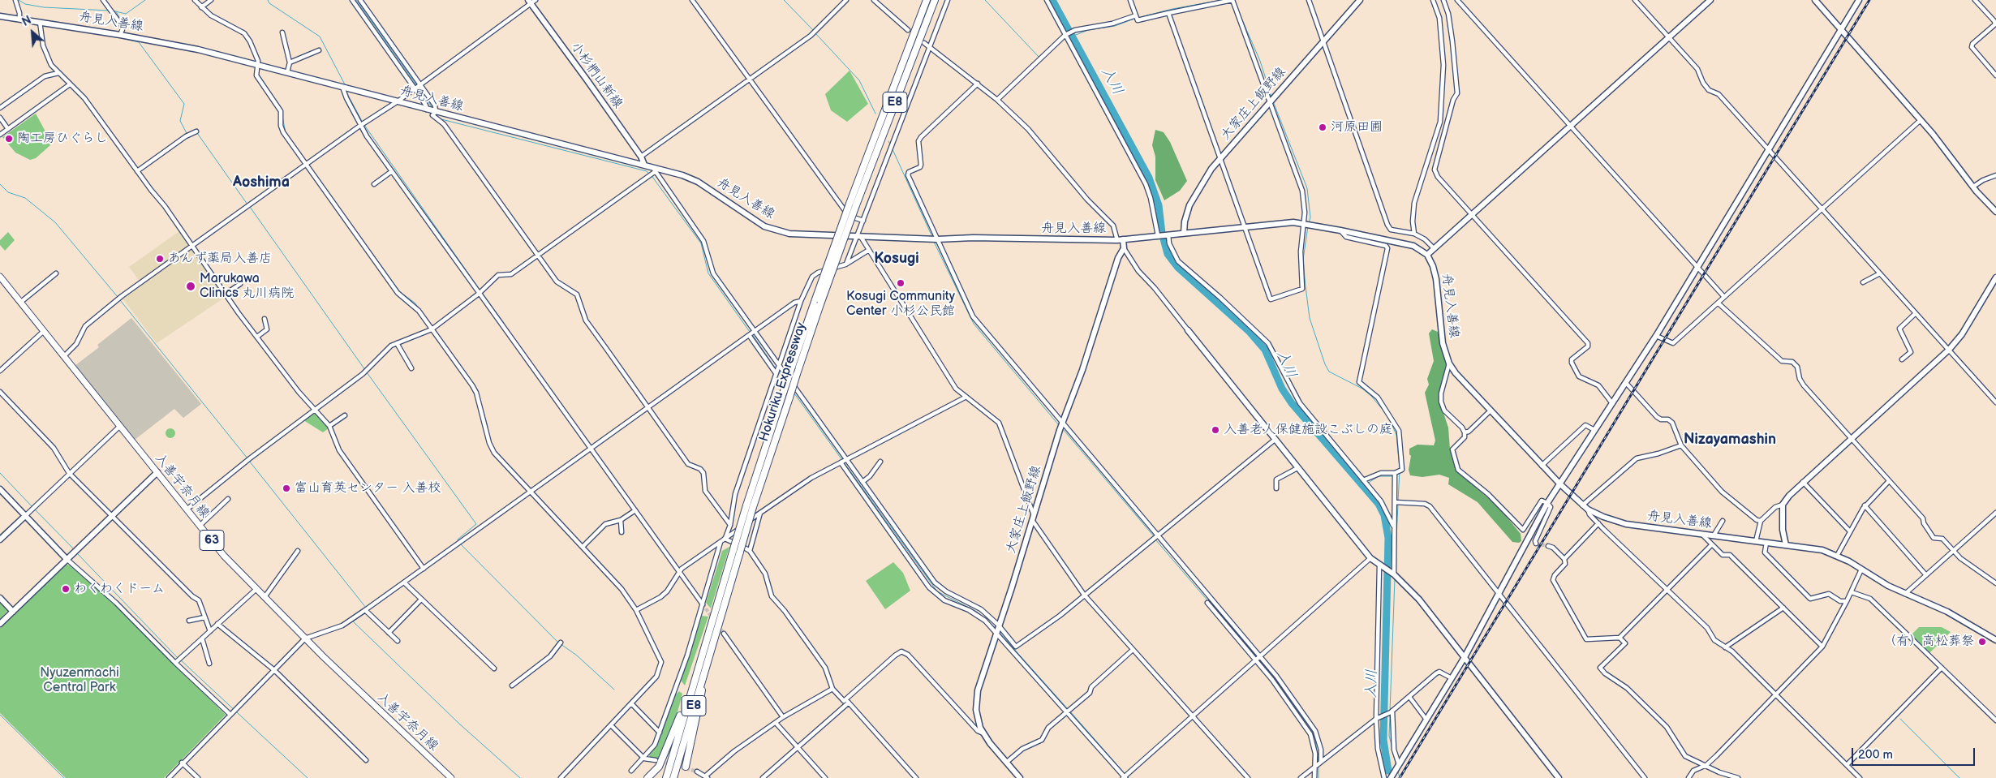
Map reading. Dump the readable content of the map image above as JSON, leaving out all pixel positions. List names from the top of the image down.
{
  "streets": {
    "highway": ["E8", "Hokuriku Expressway"],
    "main road": [
      "舟見入善線",
      "小杉椚山新線",
      "大家庄上飯野線",
      "入善宇奈月線",
      "63"
    ]
  },
  "crossings": [
    ["舟見入善線", "小杉椚山新線"],
    ["舟見入善線", "大家庄上飯野線"]
  ],
  "districts": ["Aoshima", "Kosugi", "Nizayamashin"],
  "water": ["入川"],
  "parks": ["Nyuzenmachi Central Park"],
  "places": [
    "河原田圃",
    "陶工房ひぐらし",
    "あんず薬局入善店",
    "Kosugi Community Center 小杉公民館",
    "Marukawa Clinics 丸川病院",
    "入善老人保健施設こぶしの庭",
    "富山育英センター 入善校",
    "わくわくドーム",
    "（有）高松葬祭"
  ],
  "scale_bar": "200 m",
  "north": "top left"
}
